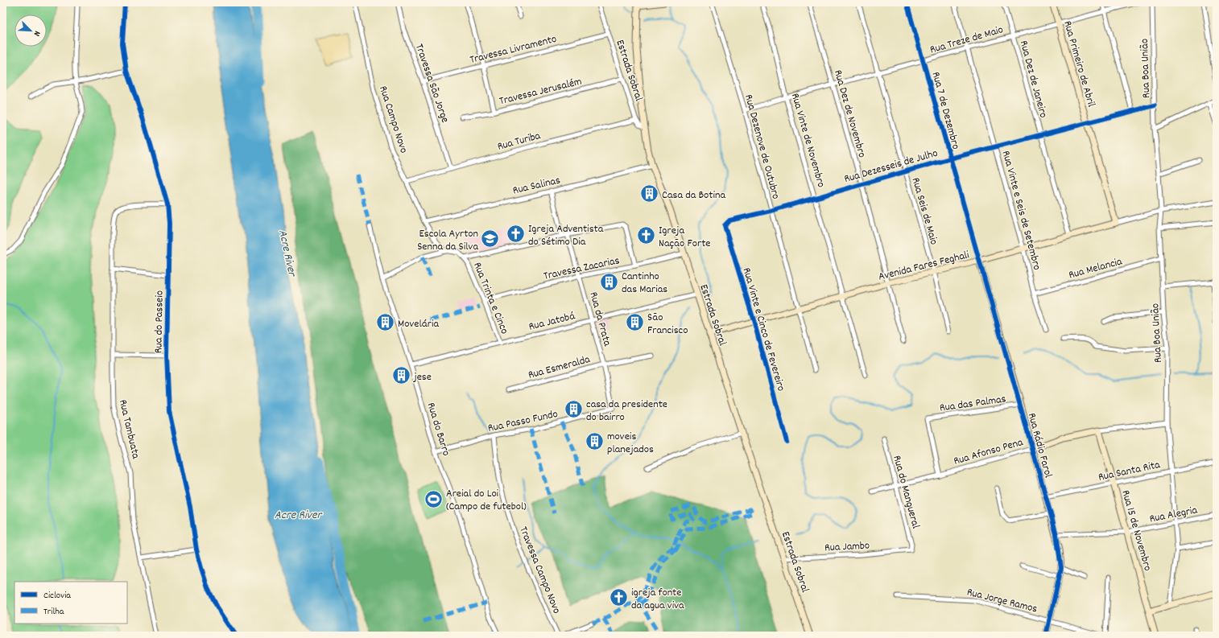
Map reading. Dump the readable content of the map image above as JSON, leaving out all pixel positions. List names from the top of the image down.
{
  "streets": {
    "street": [
      "Rua Treze de Maio",
      "Travessa Livramento",
      "Rua Primeiro de Abril",
      "Rua Boa União",
      "Estrada Sobral",
      "Rua Dez de Janeiro",
      "Travessa São Jorge",
      "Travessa Jerusalém",
      "Rua 7 de Dezembro",
      "Rua Dez de Novembro",
      "Rua Campo Novo",
      "Rua Turiba",
      "Rua Vinte de Novembro",
      "Rua Dezenove de Outubro",
      "Rua Dezesseis de Julho",
      "Rua Salinas",
      "Rua Vinte e Seis de Setembro",
      "Rua Seis de Maio",
      "Avenida Fares Feghali",
      "Travessa Zacarias",
      "Rua Melancia",
      "Rua Trinta e Cinco",
      "Rua da Prata",
      "Rua Jatobá",
      "Rua do Passeio",
      "Rua Vinte e Cinco de Fevereiro",
      "Rua Esmeralda",
      "Rua das Palmas",
      "Rua Passo Fundo",
      "Rua Tambuata",
      "Rua do Barro",
      "Rua Rádio Farol",
      "Rua Afonso Pena",
      "Rua Santa Rita",
      "Rua do Mangueral",
      "Rua Alegria",
      "Rua 15 de Novembro",
      "Rua Jambo",
      "Travessa Campo Novo",
      "Rua Jorge Ramos"
    ]
  },
  "crossings": [
    ["Rua Treze de Maio", "Rua Primeiro de Abril"],
    ["Rua Treze de Maio", "Rua Dez de Janeiro"],
    ["Rua Treze de Maio", "Rua 7 de Dezembro"],
    ["Rua Treze de Maio", "Rua Dez de Novembro"],
    ["Rua Treze de Maio", "Rua Vinte de Novembro"],
    ["Rua Treze de Maio", "Rua Dezenove de Outubro"],
    ["Rua Treze de Maio", "Rua Vinte e Seis de Setembro"],
    ["Rua Treze de Maio", "Rua Seis de Maio"],
    ["Travessa Livramento", "Estrada Sobral"],
    ["Travessa Livramento", "Travessa São Jorge"],
    ["Rua Primeiro de Abril", "Rua Dezesseis de Julho"],
    ["Rua Primeiro de Abril", "Avenida Fares Feghali"],
    ["Rua Boa União", "Rua Dezesseis de Julho"],
    ["Rua Boa União", "Avenida Fares Feghali"],
    ["Rua Boa União", "Rua Melancia"],
    ["Rua Boa União", "Rua Afonso Pena"],
    ["Rua Boa União", "Rua Santa Rita"],
    ["Rua Boa União", "Rua Alegria"],
    ["Estrada Sobral", "Travessa Jerusalém"],
    ["Estrada Sobral", "Rua Turiba"],
    ["Estrada Sobral", "Rua Salinas"],
    ["Estrada Sobral", "Avenida Fares Feghali"],
    ["Estrada Sobral", "Travessa Zacarias"],
    ["Estrada Sobral", "Rua Jatobá"],
    ["Estrada Sobral", "Rua Jambo"],
    ["Rua Dez de Janeiro", "Rua Dezesseis de Julho"],
    ["Rua Dez de Janeiro", "Avenida Fares Feghali"],
    ["Travessa São Jorge", "Rua Turiba"],
    ["Rua 7 de Dezembro", "Rua Dezesseis de Julho"],
    ["Rua 7 de Dezembro", "Avenida Fares Feghali"],
    ["Rua 7 de Dezembro", "Rua Rádio Farol"],
    ["Rua Dez de Novembro", "Rua Dezesseis de Julho"],
    ["Rua Dez de Novembro", "Avenida Fares Feghali"],
    ["Rua Campo Novo", "Rua Turiba"],
    ["Rua Campo Novo", "Rua Salinas"],
    ["Rua Campo Novo", "Rua Trinta e Cinco"],
    ["Rua Vinte de Novembro", "Rua Dezesseis de Julho"],
    ["Rua Vinte de Novembro", "Avenida Fares Feghali"],
    ["Rua Dezenove de Outubro", "Rua Dezesseis de Julho"],
    ["Rua Dezenove de Outubro", "Avenida Fares Feghali"],
    ["Rua Dezesseis de Julho", "Rua Vinte e Seis de Setembro"],
    ["Rua Dezesseis de Julho", "Rua Seis de Maio"],
    ["Rua Dezesseis de Julho", "Rua Vinte e Cinco de Fevereiro"],
    ["Rua Vinte e Seis de Setembro", "Avenida Fares Feghali"],
    ["Rua Vinte e Seis de Setembro", "Rua Melancia"],
    ["Rua Seis de Maio", "Avenida Fares Feghali"],
    ["Avenida Fares Feghali", "Rua Vinte e Cinco de Fevereiro"],
    ["Avenida Fares Feghali", "Rua Rádio Farol"],
    ["Travessa Zacarias", "Rua Trinta e Cinco"],
    ["Travessa Zacarias", "Rua da Prata"],
    ["Rua Trinta e Cinco", "Rua Jatobá"],
    ["Rua da Prata", "Rua Jatobá"],
    ["Rua da Prata", "Rua Esmeralda"],
    ["Rua da Prata", "Rua Passo Fundo"],
    ["Rua Jatobá", "Rua do Barro"],
    ["Rua do Passeio", "Rua Tambuata"],
    ["Rua das Palmas", "Rua Rádio Farol"],
    ["Rua das Palmas", "Rua Afonso Pena"],
    ["Rua Passo Fundo", "Rua do Barro"],
    ["Rua Passo Fundo", "Travessa Campo Novo"],
    ["Rua Rádio Farol", "Rua Afonso Pena"],
    ["Rua Rádio Farol", "Rua Santa Rita"],
    ["Rua Rádio Farol", "Rua Alegria"],
    ["Rua Rádio Farol", "Rua Jorge Ramos"],
    ["Rua Afonso Pena", "Rua do Mangueral"],
    ["Rua Afonso Pena", "Rua 15 de Novembro"],
    ["Rua Santa Rita", "Rua 15 de Novembro"],
    ["Rua do Mangueral", "Rua Jambo"],
    ["Rua Alegria", "Rua 15 de Novembro"]
  ],
  "water": ["Acre River"],
  "places": {
    "building": [
      "Casa da Botina",
      "Cantinho das Marias",
      "Movelária",
      "São Francisco",
      "jese",
      "casa da presidente do bairro",
      "moveis planejados"
    ],
    "church": ["Igreja Adventista do Sétimo Dia", "Igreja Nação Forte", "igreja fonte da agua viva"],
    "school or university": ["Escola Ayrton Senna da Silva"],
    "sports": ["Areial do Loi (Campo de futebol)"]
  },
  "legend": ["Ciclovia", "Trilha"],
  "north": "bottom right"
}
